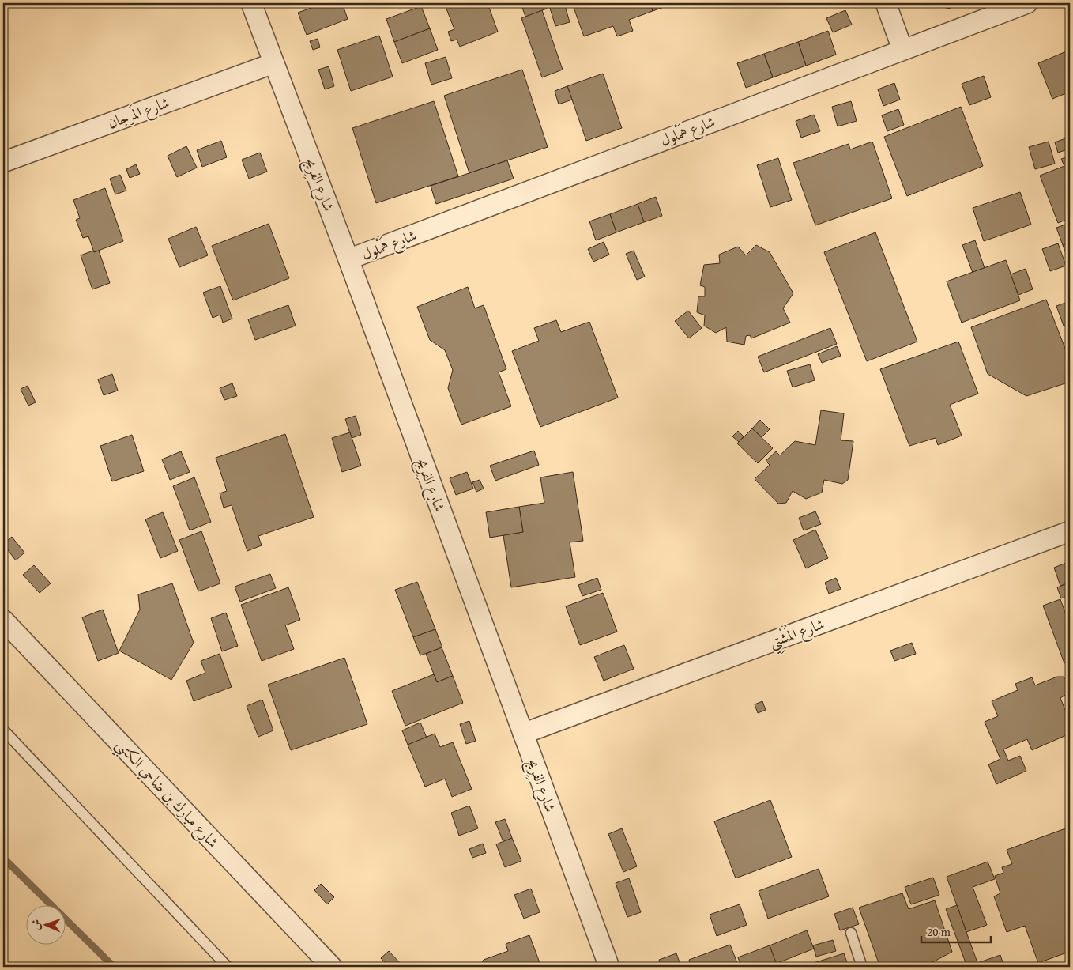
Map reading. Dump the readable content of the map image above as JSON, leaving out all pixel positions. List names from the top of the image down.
{
  "streets": {
    "street": [
      "شارع المَرجان",
      "شارع هَمْلول",
      "شارع الفِريج",
      "شارع المُشْتِي",
      "شارع مبارك بن ضاحي الكتبي"
    ]
  },
  "crossings": [
    ["شارع المَرجان", "شارع الفِريج"],
    ["شارع هَمْلول", "شارع الفِريج"],
    ["شارع الفِريج", "شارع المُشْتِي"]
  ],
  "scale_bar": "20 m",
  "north": "left"
}
